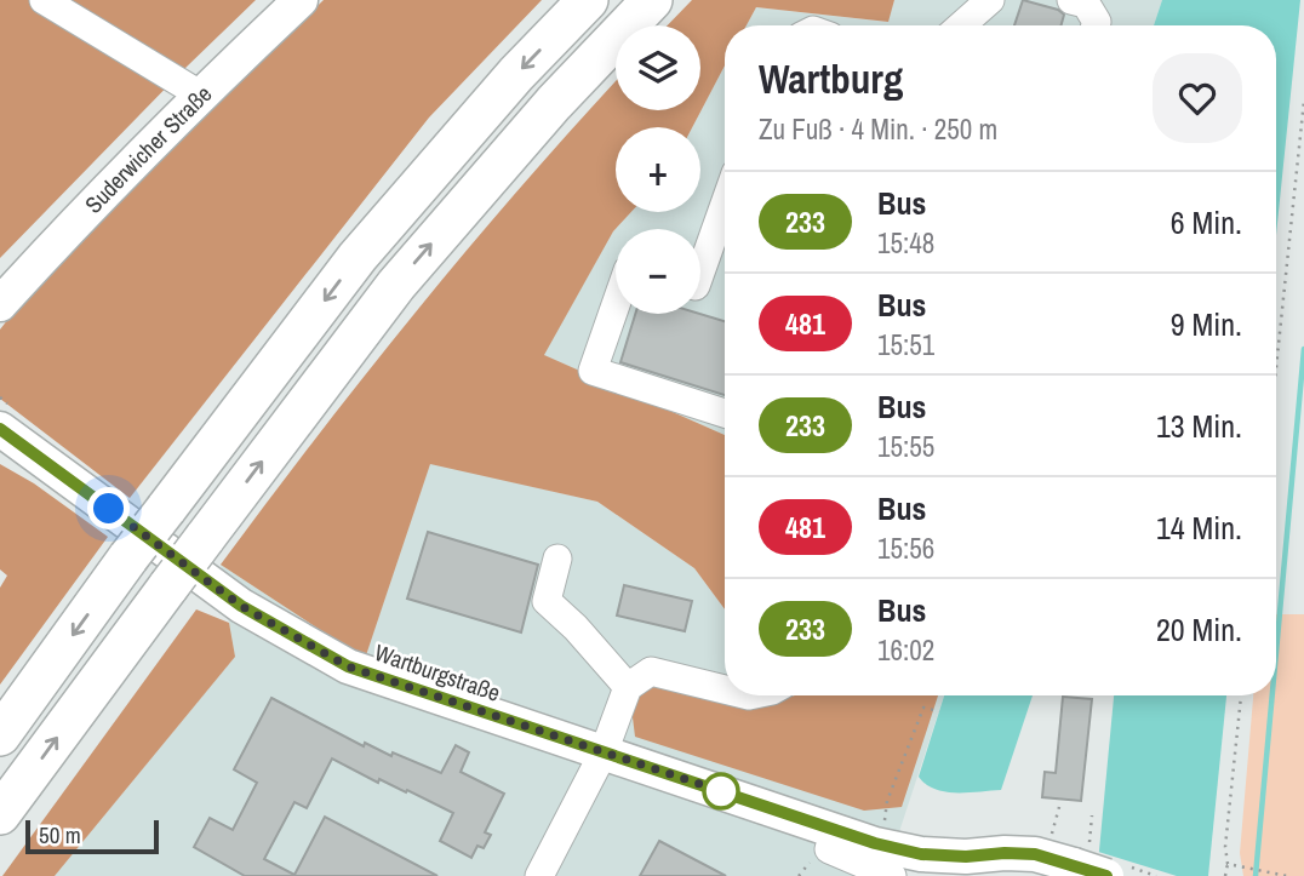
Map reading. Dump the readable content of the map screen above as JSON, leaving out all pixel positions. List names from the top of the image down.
{
  "streets": {
    "main road": ["Suderwicher Straße", "Wartburgstraße"]
  },
  "lines": ["bus line 233"],
  "scale_bar": "50 m",
  "page": {
    "map_buttons": ["+", "−"],
    "heading": ["Wartburg", "Zu Fuß · 4 Min. · 250 m"],
    "list": [
      {
        "mark": "233",
        "name": "Bus",
        "note": "15:48",
        "value": "6 Min."
      },
      {
        "mark": "481",
        "name": "Bus",
        "note": "15:51",
        "value": "9 Min."
      },
      {
        "mark": "233",
        "name": "Bus",
        "note": "15:55",
        "value": "13 Min."
      },
      {
        "mark": "481",
        "name": "Bus",
        "note": "15:56",
        "value": "14 Min."
      },
      {
        "mark": "233",
        "name": "Bus",
        "note": "16:02",
        "value": "20 Min."
      }
    ],
    "scale": "50 m"
  }
}
